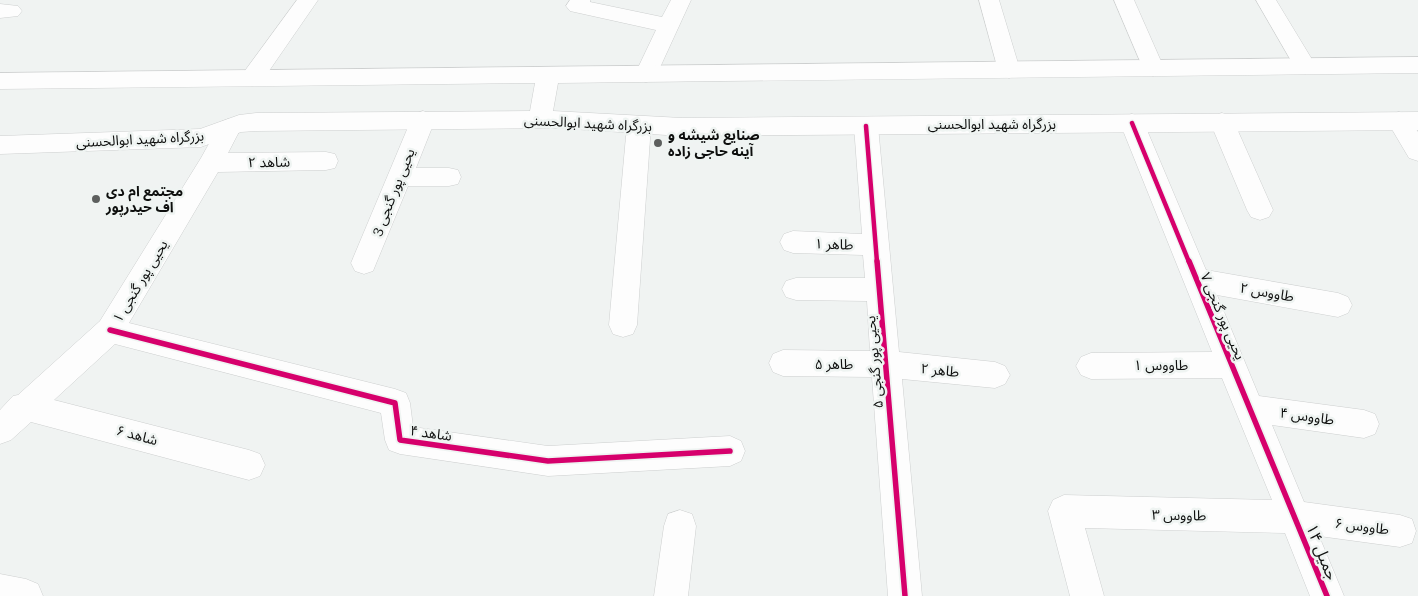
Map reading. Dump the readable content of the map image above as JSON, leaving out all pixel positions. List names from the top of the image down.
{
  "streets": {
    "street": [
      "بزرگراه شهید ابوالحسنی",
      "شاهد ۲",
      "یحیی پور گنجی 3",
      "طاهر ۱",
      "یحیی پور گنجی ۱",
      "طاووس ۲",
      "یحیی پور گنجی ۷",
      "یحیی پور گنجی ۵",
      "طاهر ۵",
      "طاووس ۱",
      "طاهر ۲",
      "طاووس ۴",
      "شاهد ۴",
      "شاهد ۶",
      "طاووس ۳",
      "طاووس ۶",
      "جمیل ۱۴"
    ]
  },
  "crossings": [
    ["بزرگراه شهید ابوالحسنی", "یحیی پور گنجی 3"],
    ["بزرگراه شهید ابوالحسنی", "یحیی پور گنجی ۱"],
    ["بزرگراه شهید ابوالحسنی", "یحیی پور گنجی ۷"],
    ["بزرگراه شهید ابوالحسنی", "یحیی پور گنجی ۵"],
    ["شاهد ۲", "یحیی پور گنجی ۱"],
    ["طاهر ۱", "یحیی پور گنجی ۵"],
    ["یحیی پور گنجی ۱", "شاهد ۴"],
    ["یحیی پور گنجی ۱", "شاهد ۶"],
    ["طاووس ۲", "یحیی پور گنجی ۷"],
    ["یحیی پور گنجی ۷", "طاووس ۱"],
    ["یحیی پور گنجی ۷", "طاووس ۴"],
    ["یحیی پور گنجی ۷", "طاووس ۳"],
    ["یحیی پور گنجی ۷", "طاووس ۶"],
    ["یحیی پور گنجی ۷", "جمیل ۱۴"],
    ["یحیی پور گنجی ۵", "طاهر ۵"],
    ["یحیی پور گنجی ۵", "طاهر ۲"],
    ["طاهر ۵", "طاهر ۲"],
    ["طاووس ۳", "طاووس ۶"],
    ["طاووس ۳", "جمیل ۱۴"],
    ["طاووس ۶", "جمیل ۱۴"]
  ],
  "places": ["صنایع شیشه و آینه حاجی زاده", "مجتمع ام دی اف حیدرپور"]
}
